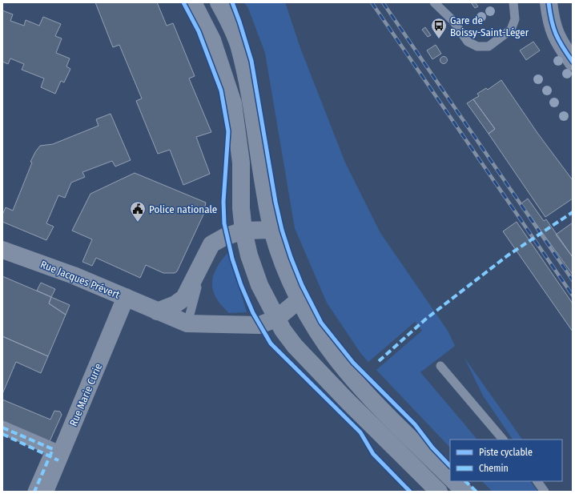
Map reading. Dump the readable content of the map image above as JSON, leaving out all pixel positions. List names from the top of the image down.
{
  "streets": {
    "street": ["Rue Jacques Prévert", "Rue Marie Curie"]
  },
  "crossings": [
    ["Rue Jacques Prévert", "Rue Marie Curie"]
  ],
  "places": {
    "bus stop": ["Gare de Boissy-Saint-Léger"],
    "public building": ["Police nationale"]
  },
  "legend": ["Piste cyclable", "Chemin"]
}
